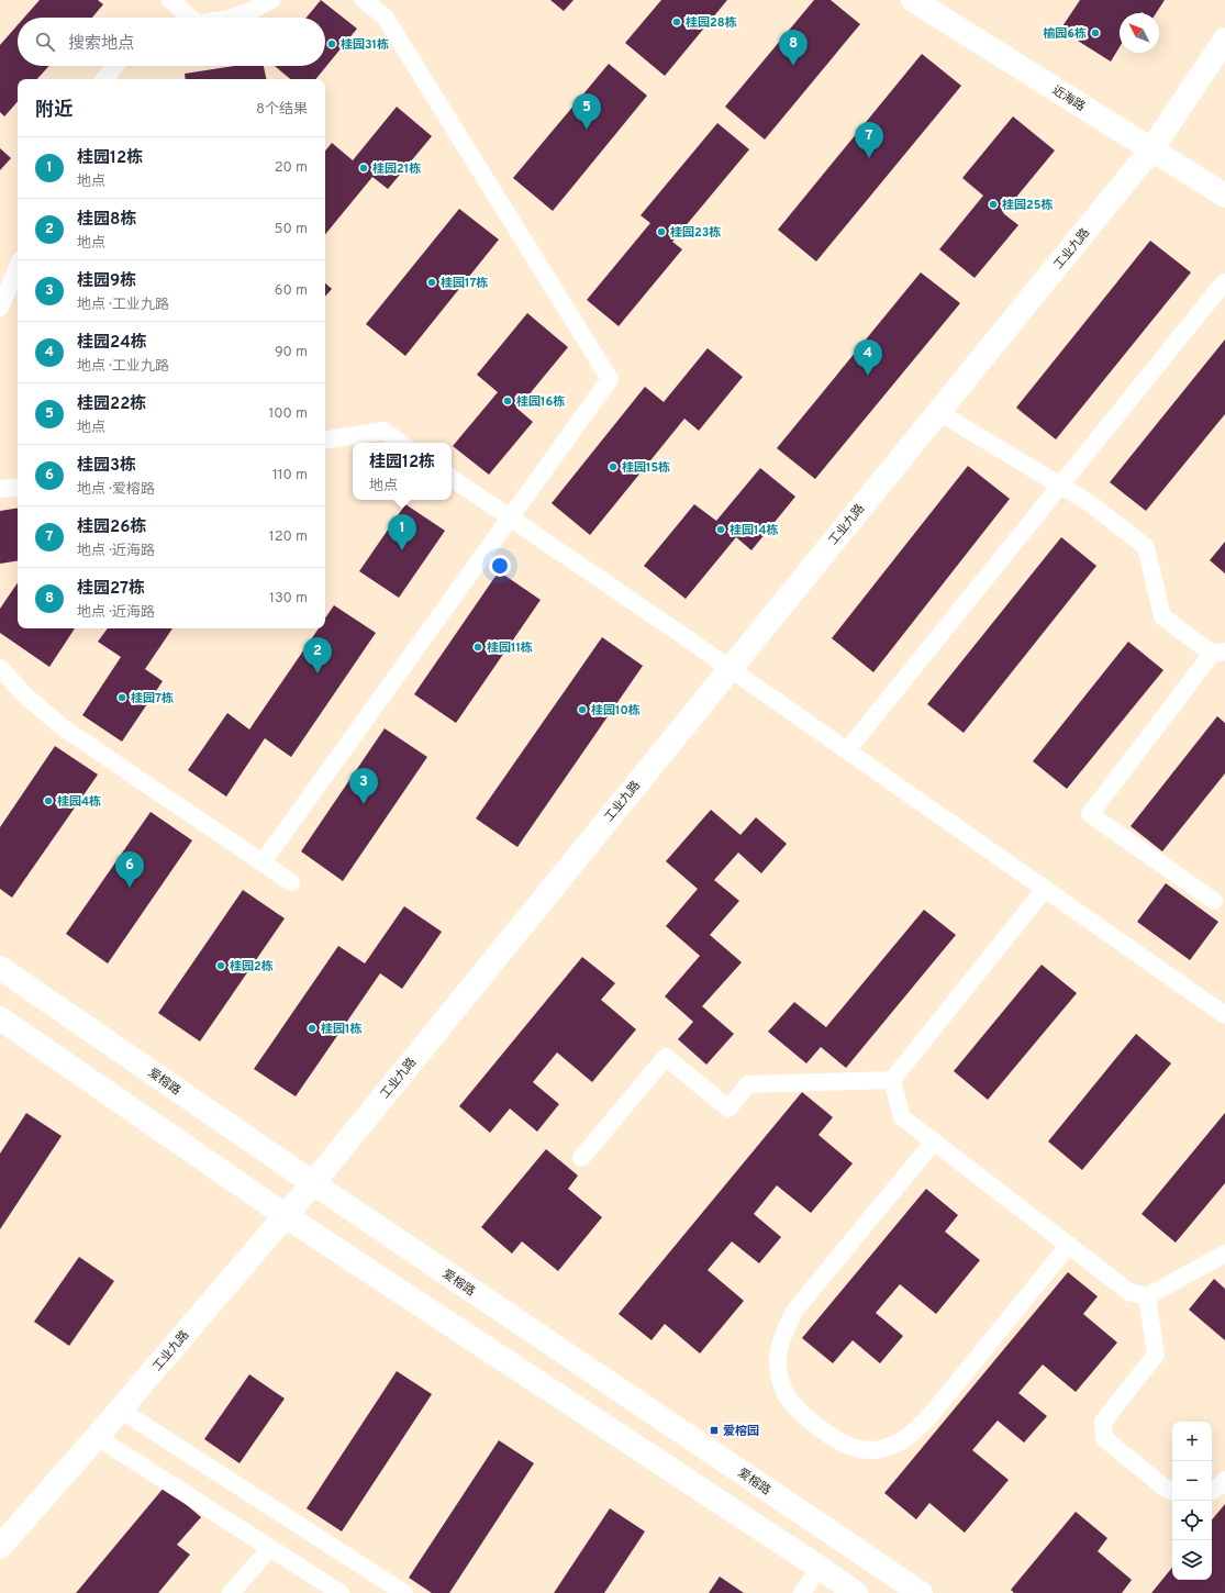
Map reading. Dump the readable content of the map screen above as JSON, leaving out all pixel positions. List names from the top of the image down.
{
  "streets": {
    "street": ["近海路", "工业九路", "爱榕路"]
  },
  "crossings": [
    ["近海路", "工业九路"],
    ["工业九路", "爱榕路"]
  ],
  "places": {
    "other": [
      "桂园28栋",
      "榆园6栋",
      "桂园31栋",
      "桂园21栋",
      "桂园25栋",
      "桂园23栋",
      "桂园17栋",
      "桂园16栋",
      "桂园15栋",
      "桂园14栋",
      "桂园11栋",
      "桂园7栋",
      "桂园10栋",
      "桂园4栋",
      "桂园2栋",
      "桂园1栋"
    ],
    "transit": ["爱榕园"]
  },
  "north": "top left",
  "page": {
    "search": "搜索地点",
    "pins": [
      "8",
      "5",
      "7",
      "4",
      "1",
      "2",
      "3",
      "6"
    ],
    "heading": ["附近", "8个结果"],
    "list": [
      {
        "mark": "1",
        "name": "桂园12栋",
        "note": "地点",
        "value": "20 m"
      },
      {
        "mark": "2",
        "name": "桂园8栋",
        "note": "地点",
        "value": "50 m"
      },
      {
        "mark": "3",
        "name": "桂园9栋",
        "note": "地点 · 工业九路",
        "value": "60 m"
      },
      {
        "mark": "4",
        "name": "桂园24栋",
        "note": "地点 · 工业九路",
        "value": "90 m"
      },
      {
        "mark": "5",
        "name": "桂园22栋",
        "note": "地点",
        "value": "100 m"
      },
      {
        "mark": "6",
        "name": "桂园3栋",
        "note": "地点 · 爱榕路",
        "value": "110 m"
      },
      {
        "mark": "7",
        "name": "桂园26栋",
        "note": "地点 · 近海路",
        "value": "120 m"
      },
      {
        "mark": "8",
        "name": "桂园27栋",
        "note": "地点 · 近海路",
        "value": "130 m"
      }
    ],
    "popup": ["桂园12栋", "地点"],
    "map_buttons": ["+", "−"]
  }
}
